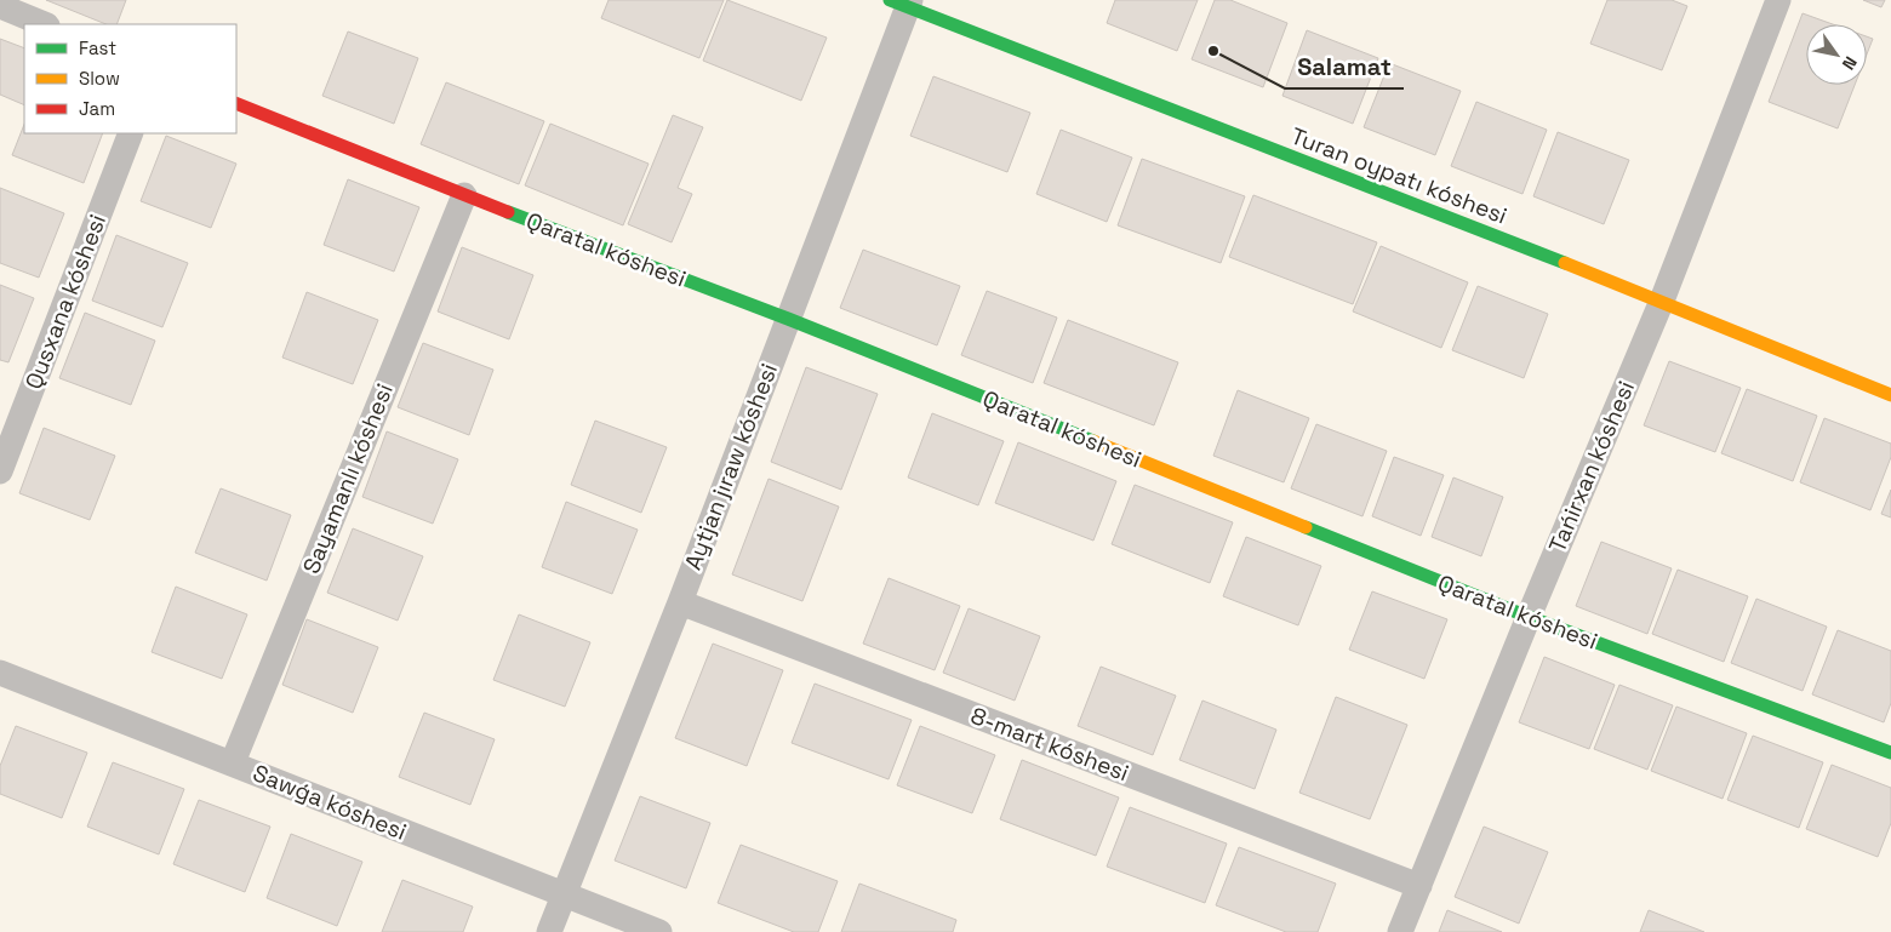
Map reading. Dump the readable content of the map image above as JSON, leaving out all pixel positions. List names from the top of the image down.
{
  "streets": {
    "street": [
      "Turan oypatı kóshesi",
      "Qaratal kóshesi",
      "Qusxana kóshesi",
      "Aytjan jıraw kóshesi",
      "Tańirxan kóshesi",
      "Sayamanlı kóshesi",
      "8-mart kóshesi",
      "Sawǵa kóshesi"
    ]
  },
  "crossings": [
    ["Turan oypatı kóshesi", "Aytjan jıraw kóshesi"],
    ["Turan oypatı kóshesi", "Tańirxan kóshesi"],
    ["Qaratal kóshesi", "Aytjan jıraw kóshesi"],
    ["Qaratal kóshesi", "Tańirxan kóshesi"],
    ["Qaratal kóshesi", "Sayamanlı kóshesi"],
    ["Aytjan jıraw kóshesi", "8-mart kóshesi"],
    ["Aytjan jıraw kóshesi", "Sawǵa kóshesi"],
    ["Tańirxan kóshesi", "8-mart kóshesi"],
    ["Sayamanlı kóshesi", "Sawǵa kóshesi"]
  ],
  "places": ["Salamat"],
  "legend": ["Fast", "Slow", "Jam"],
  "north": "bottom right"
}
